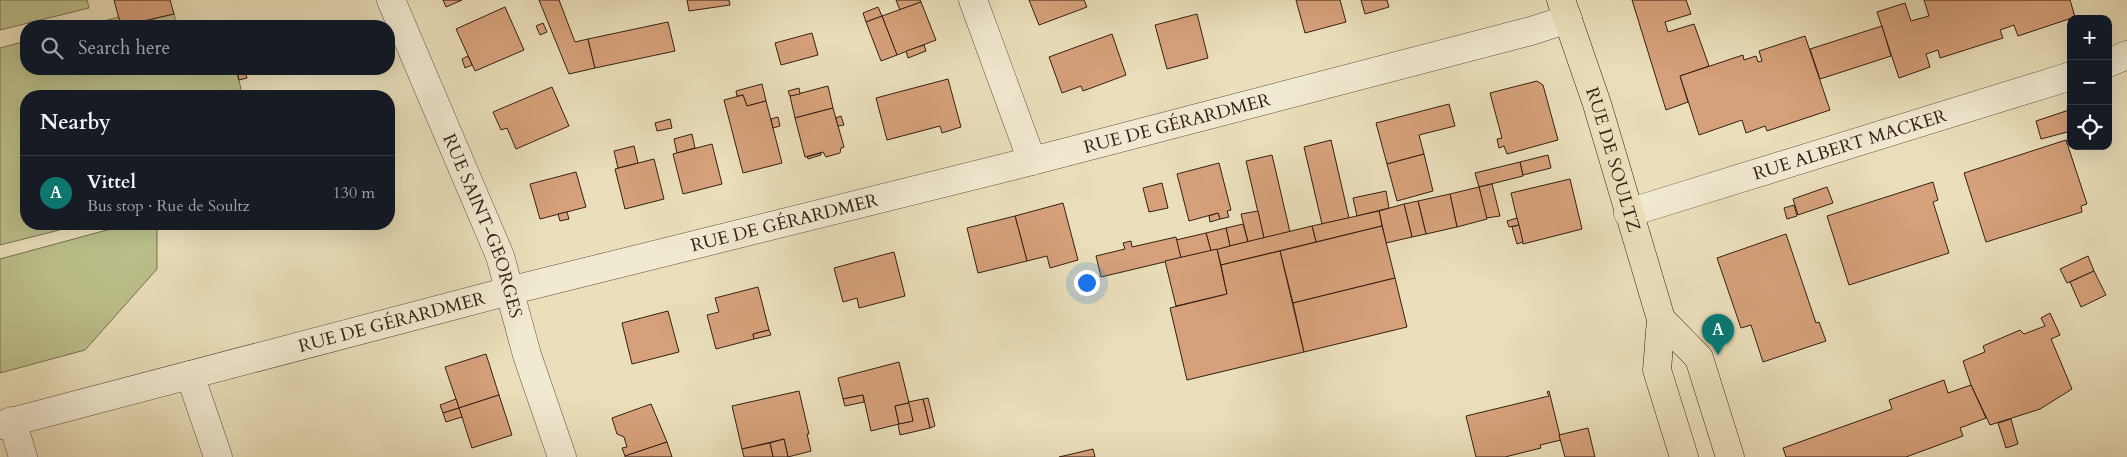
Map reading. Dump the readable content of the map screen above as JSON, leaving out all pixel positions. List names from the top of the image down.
{
  "streets": {
    "main road": ["RUE DE SOULTZ"],
    "street": ["RUE DE GÉRARDMER", "RUE ALBERT MACKER", "RUE SAINT-GEORGES"]
  },
  "crossings": [
    ["RUE DE GÉRARDMER", "RUE DE SOULTZ"],
    ["RUE DE GÉRARDMER", "RUE SAINT-GEORGES"],
    ["RUE ALBERT MACKER", "RUE DE SOULTZ"]
  ],
  "page": {
    "map_buttons": ["+", "−"],
    "search": "Search here",
    "heading": "Nearby",
    "list": [
      {
        "mark": "A",
        "name": "Vittel",
        "note": "Bus stop · Rue de Soultz",
        "value": "130 m"
      }
    ],
    "pins": "A"
  }
}
